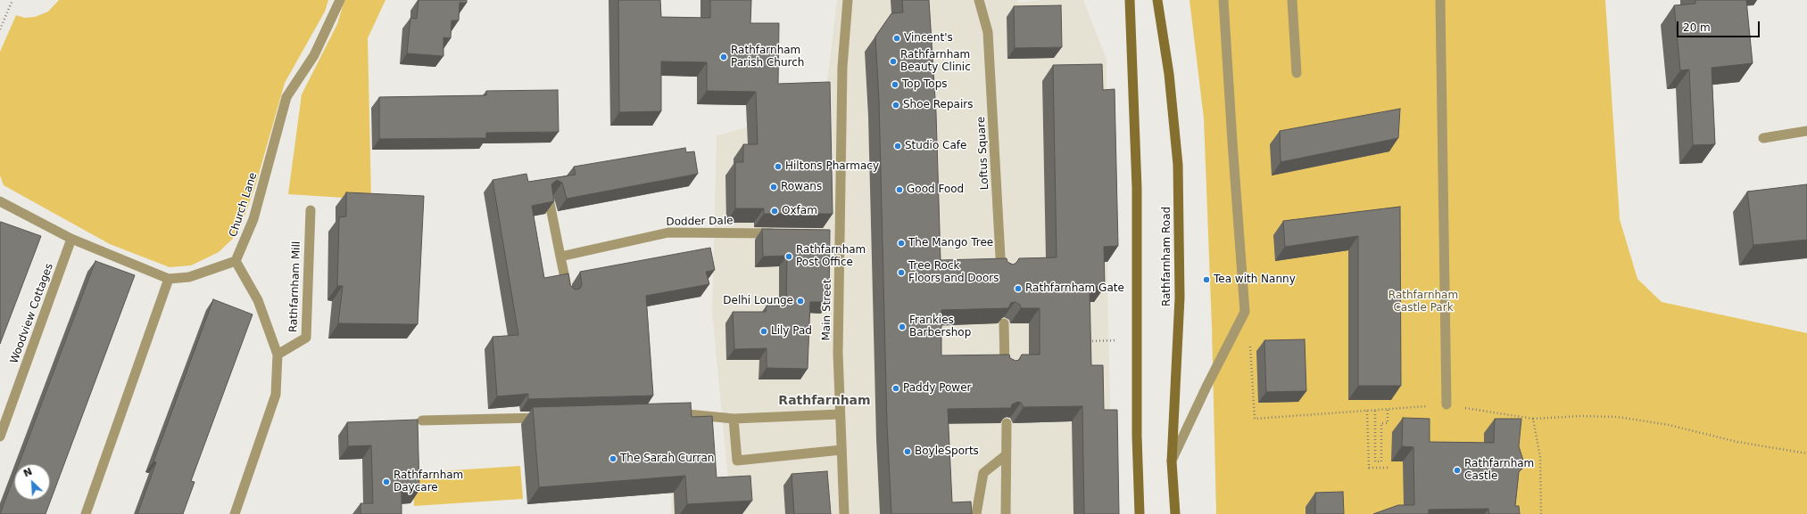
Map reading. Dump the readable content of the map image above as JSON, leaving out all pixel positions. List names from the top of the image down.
{
  "streets": {
    "main road": ["Rathfarnham Road"],
    "street": [
      "Loftus Square",
      "Church Lane",
      "Dodder Dale",
      "Rathfarnham Mill",
      "Main Street",
      "Woodview Cottages"
    ]
  },
  "districts": ["Rathfarnham"],
  "parks": ["Rathfarnham Castle Park"],
  "places": [
    "Vincent's",
    "Rathfarnham Parish Church",
    "Rathfarnham Beauty Clinic",
    "Top Tops",
    "Shoe Repairs",
    "Studio Cafe",
    "Hiltons Pharmacy",
    "Rowans",
    "Good Food",
    "Oxfam",
    "The Mango Tree",
    "Rathfarnham Post Office",
    "Tree Rock Floors and Doors",
    "Tea with Nanny",
    "Rathfarnham Gate",
    "Delhi Lounge",
    "Frankies Barbershop",
    "Lily Pad",
    "Paddy Power",
    "BoyleSports",
    "The Sarah Curran",
    "Rathfarnham Castle",
    "Rathfarnham Daycare"
  ],
  "scale_bar": "20 m",
  "north": "top left"
}
